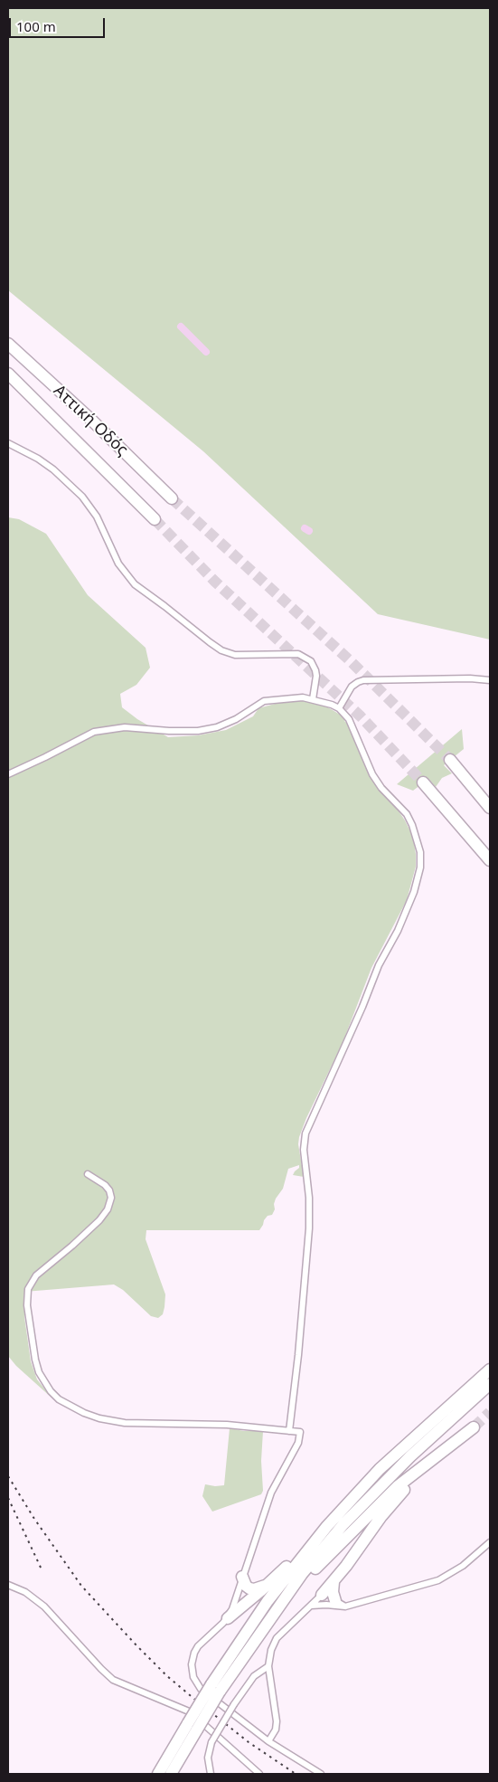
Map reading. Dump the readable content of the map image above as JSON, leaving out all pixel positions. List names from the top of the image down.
{
  "streets": {
    "highway": ["Αττική Οδός"]
  },
  "scale_bar": "100 m"
}
